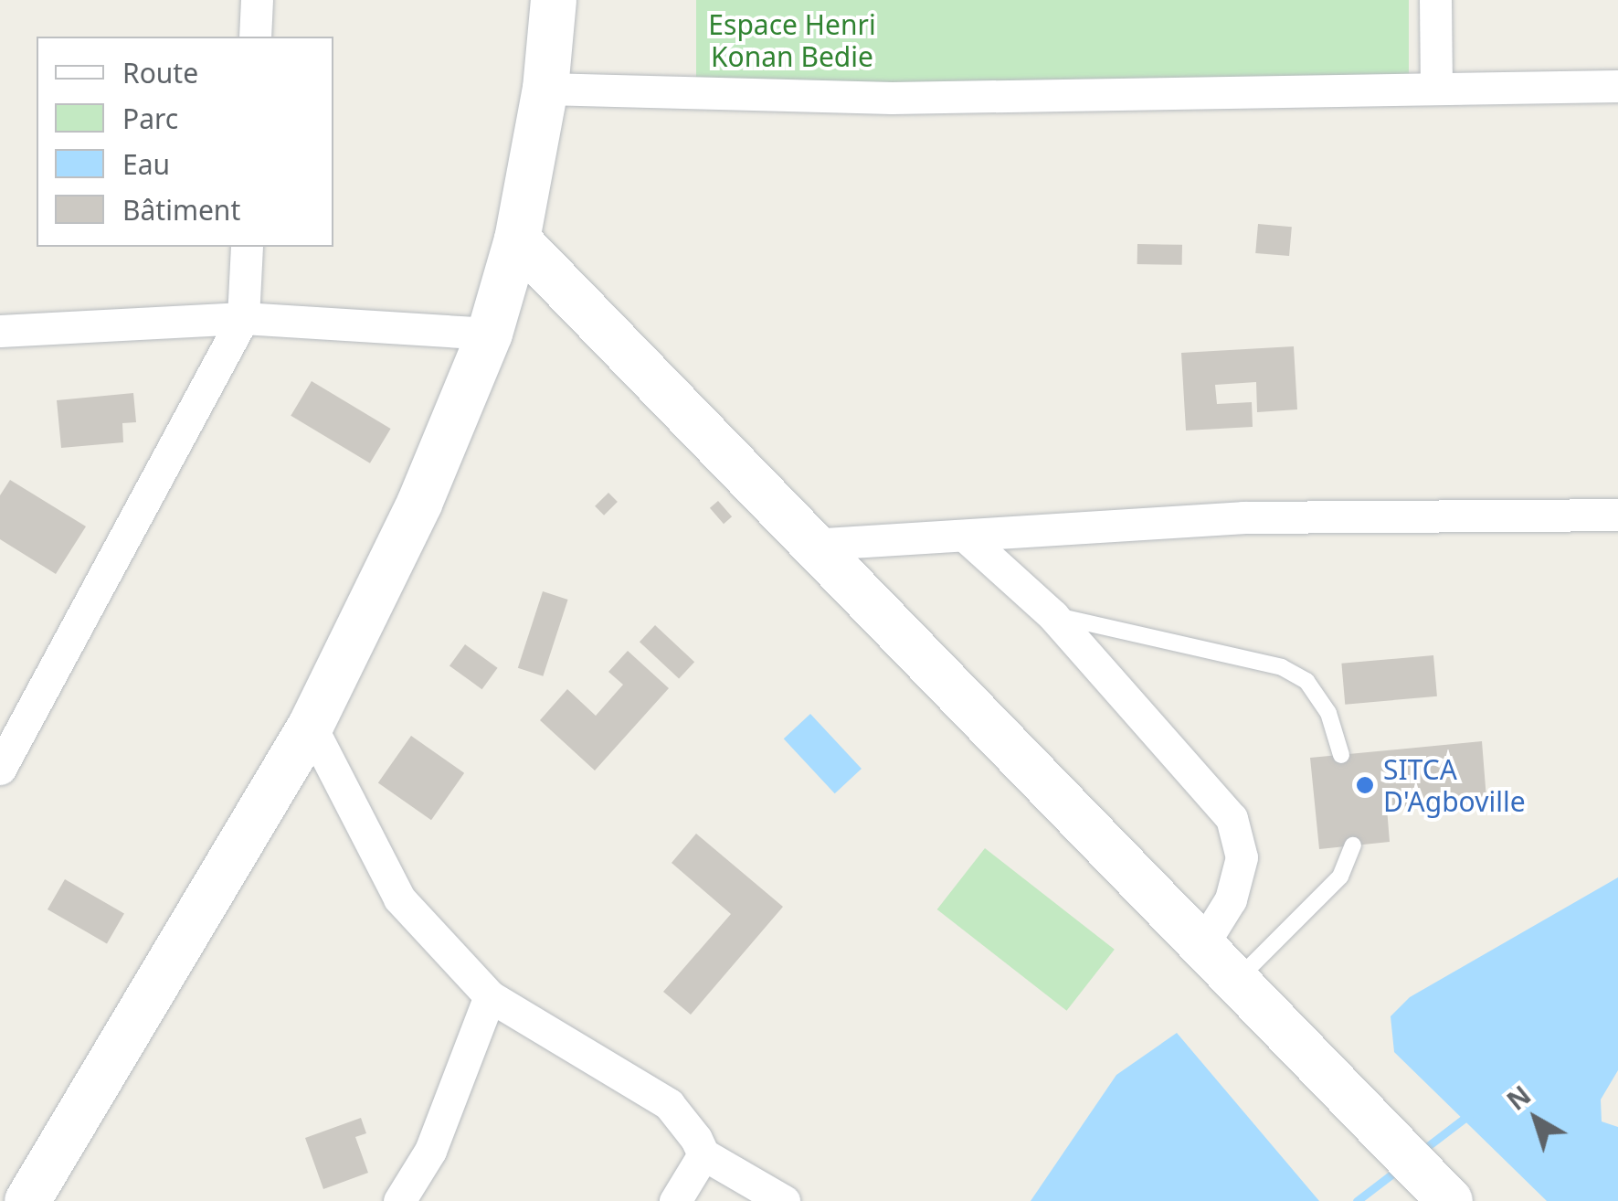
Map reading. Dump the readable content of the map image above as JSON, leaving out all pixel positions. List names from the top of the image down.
{
  "parks": ["Espace Henri Konan Bedie"],
  "places": ["SITCA D'Agboville"],
  "legend": [
    "Route",
    "Parc",
    "Eau",
    "Bâtiment"
  ],
  "north": "top left"
}
